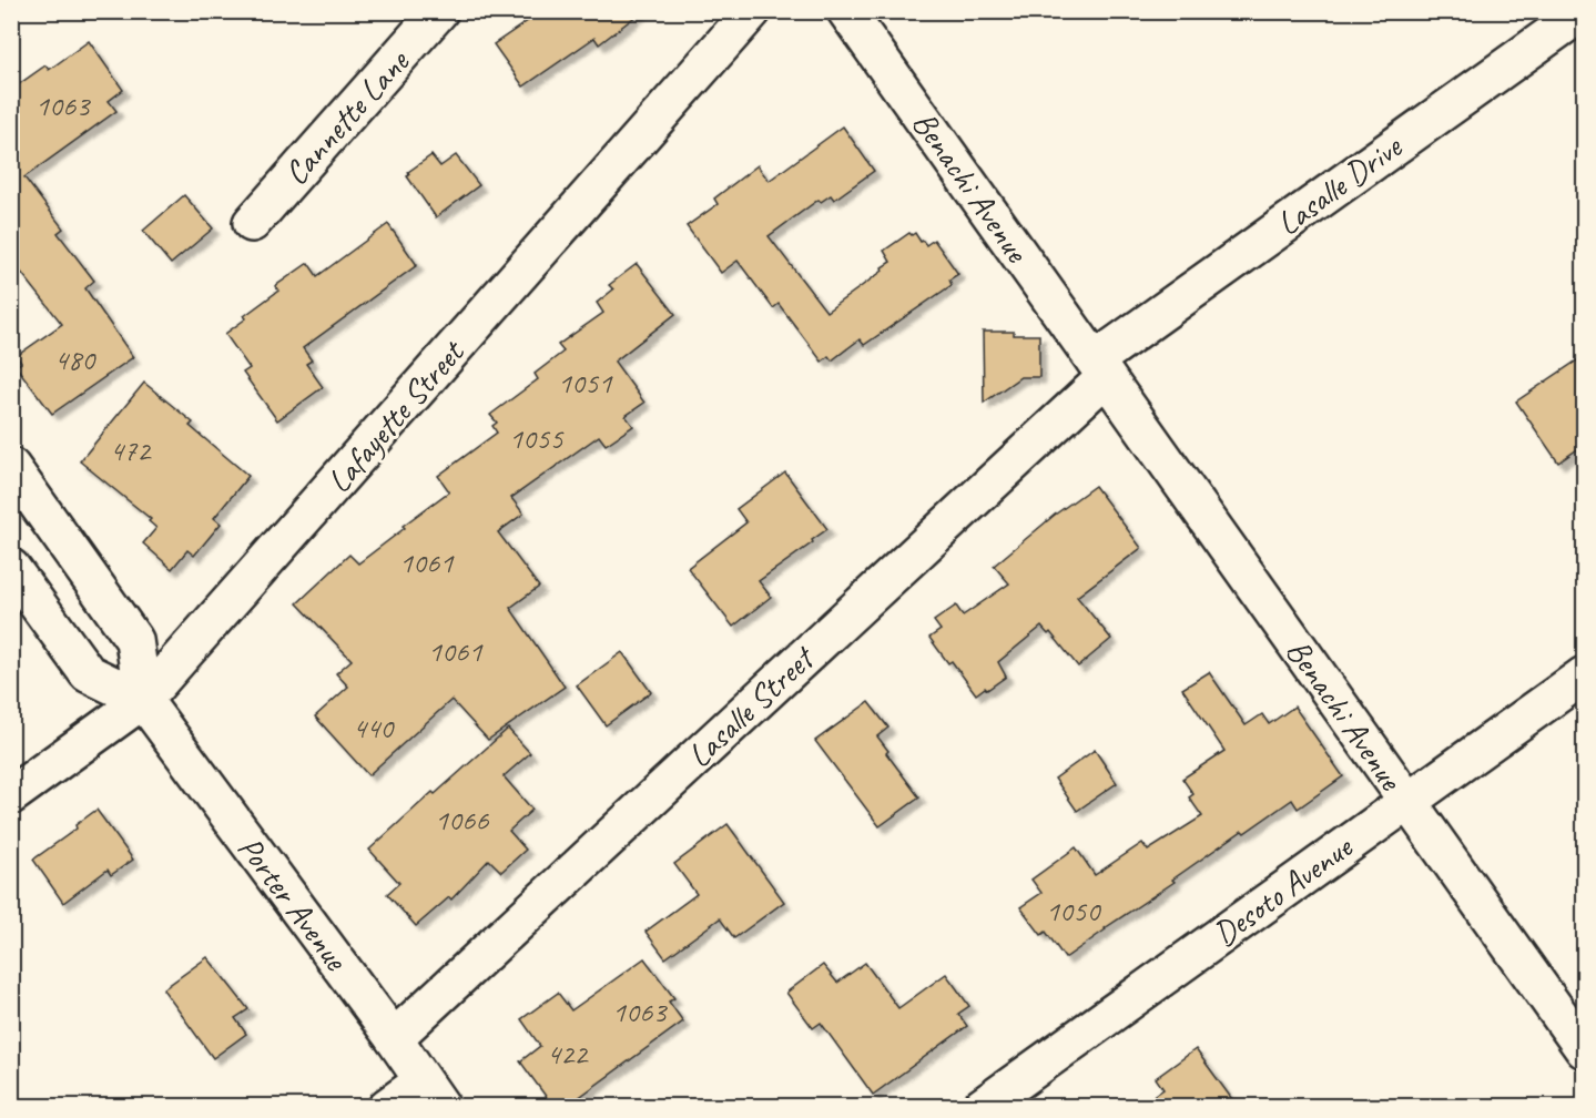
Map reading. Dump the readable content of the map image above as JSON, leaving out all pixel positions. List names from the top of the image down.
{
  "streets": {
    "street": [
      "Cannette Lane",
      "Lasalle Drive",
      "Benachi Avenue",
      "Lafayette Street",
      "Lasalle Street",
      "Desoto Avenue",
      "Porter Avenue"
    ]
  },
  "crossings": [
    ["Lasalle Drive", "Benachi Avenue"],
    ["Lasalle Drive", "Lasalle Street"],
    ["Benachi Avenue", "Lasalle Street"],
    ["Benachi Avenue", "Desoto Avenue"],
    ["Lafayette Street", "Porter Avenue"],
    ["Lasalle Street", "Porter Avenue"]
  ],
  "house_numbers": [
    "1063",
    "480",
    "1051",
    "1055",
    "472",
    "1061",
    "1061",
    "440",
    "1066",
    "1050",
    "1063",
    "422"
  ]
}
